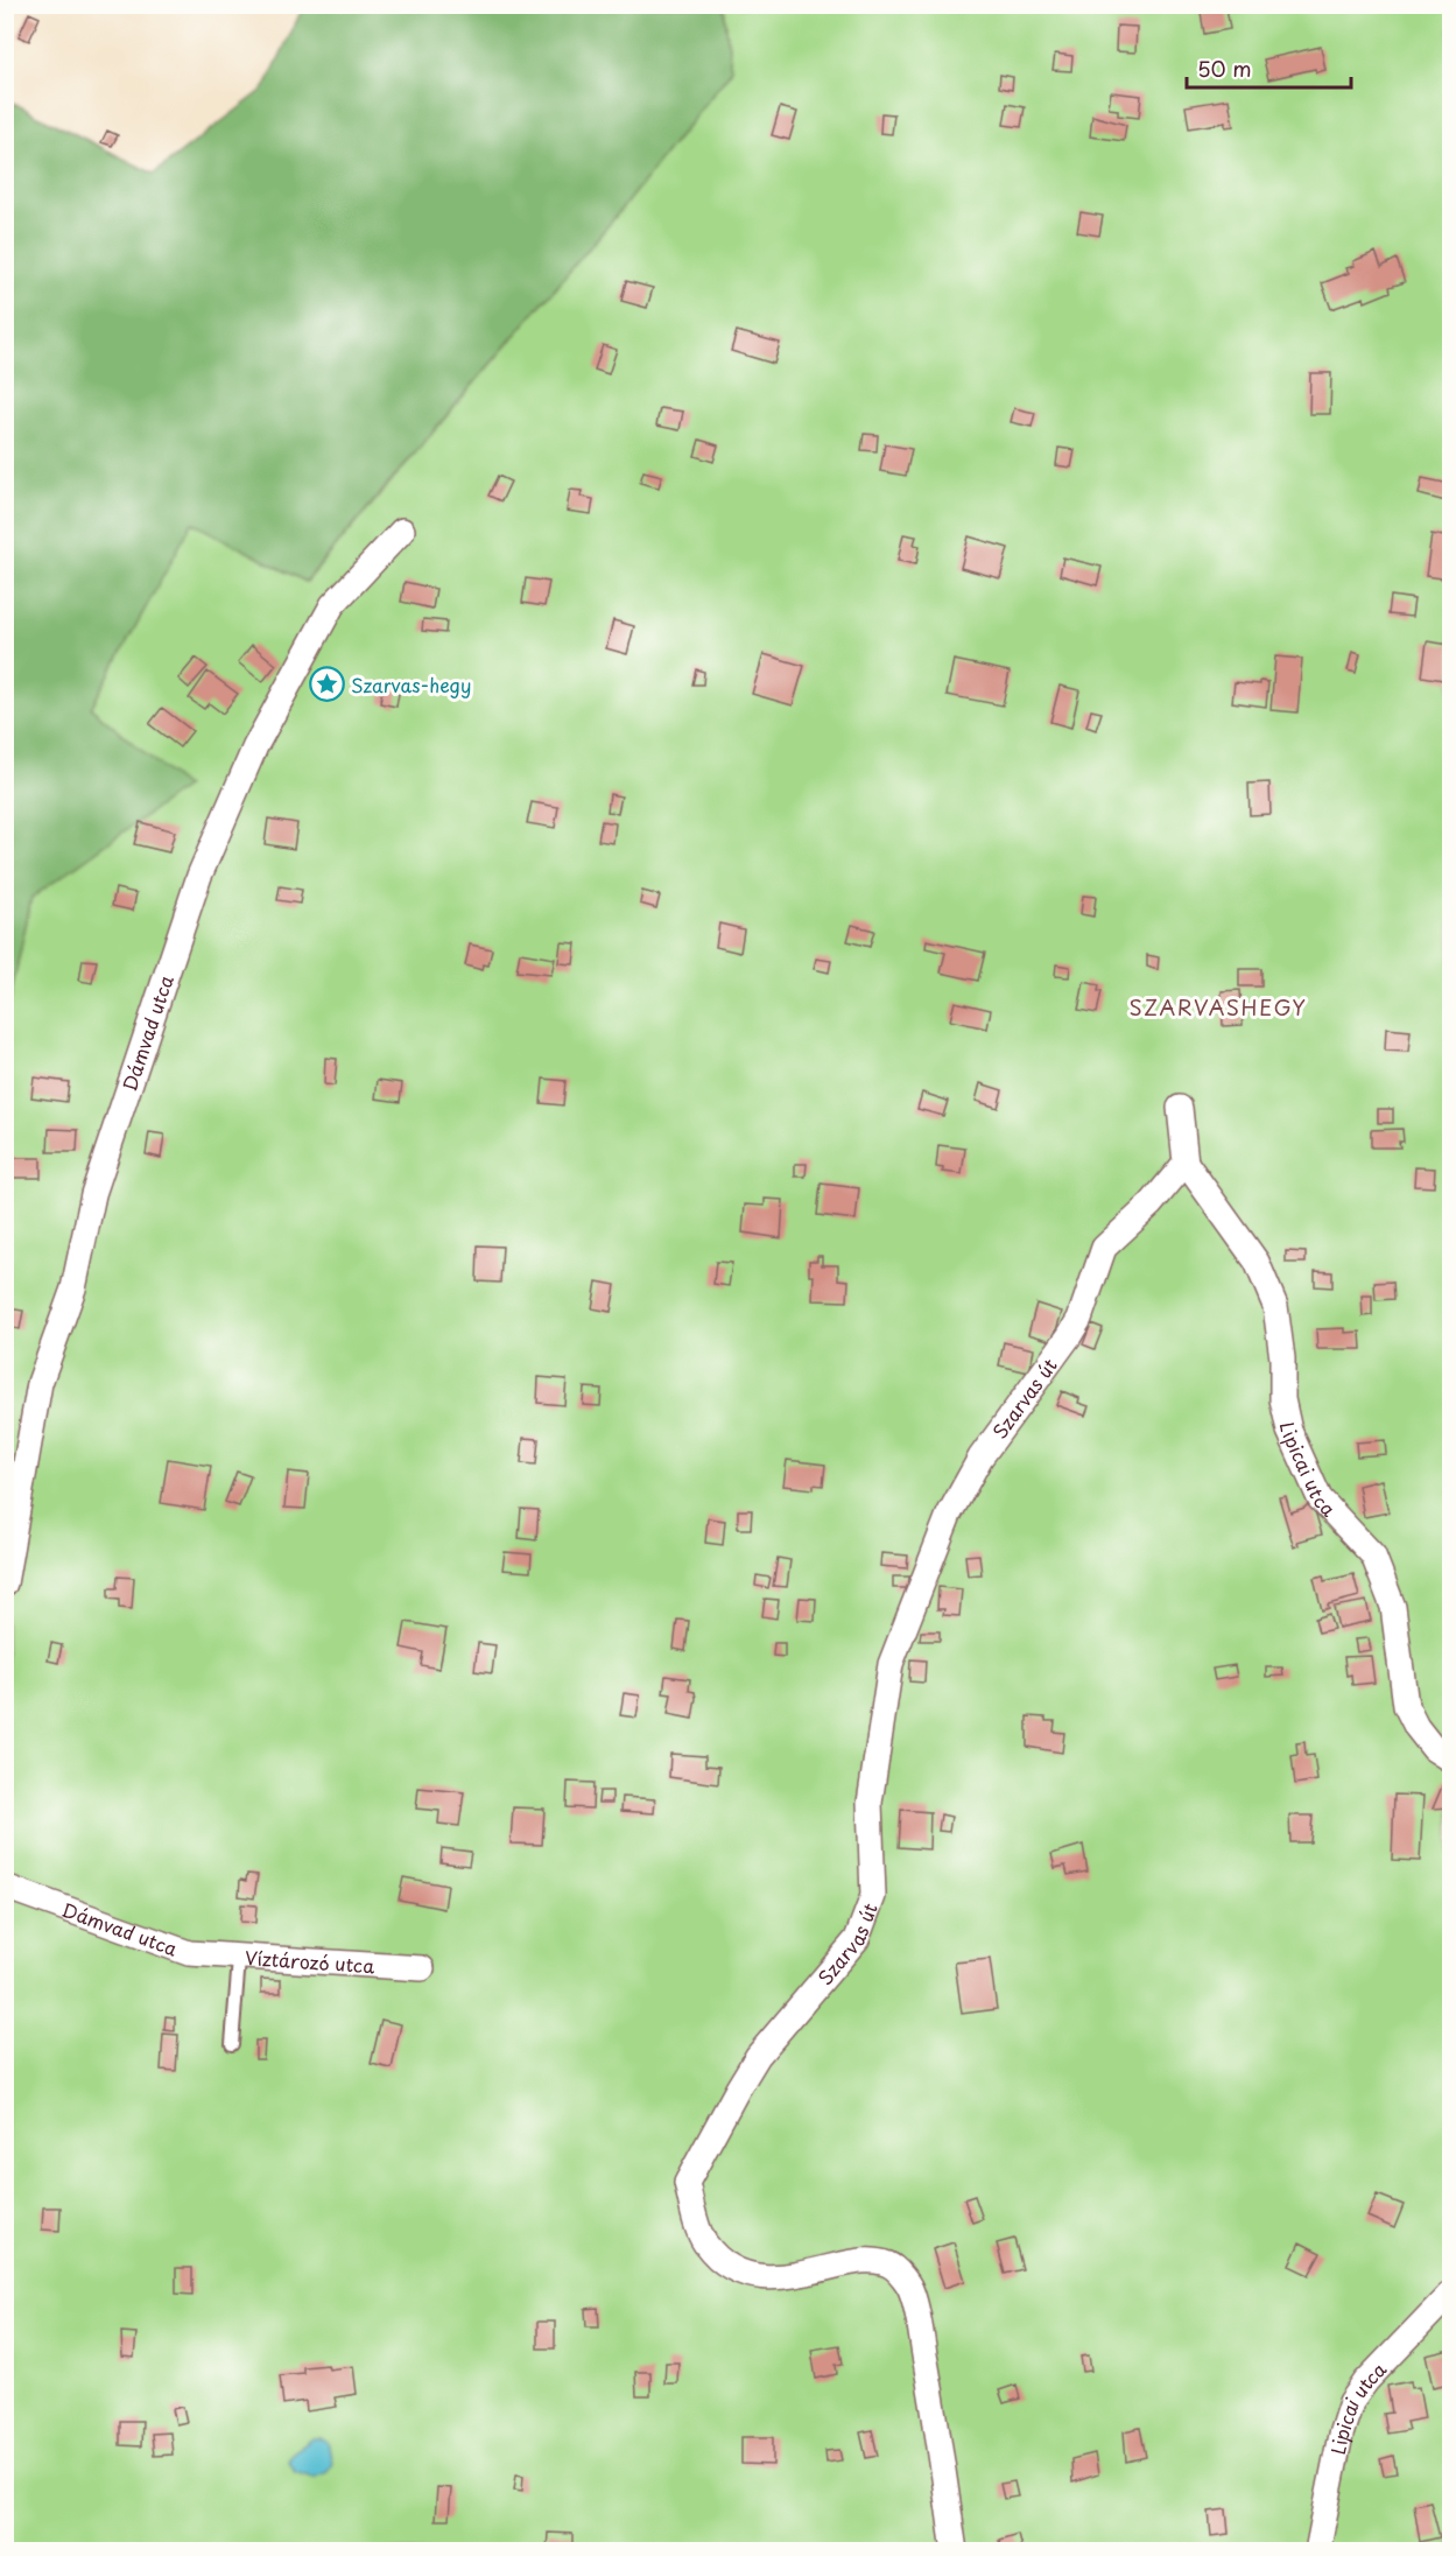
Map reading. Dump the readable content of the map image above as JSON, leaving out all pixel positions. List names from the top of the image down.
{
  "streets": {
    "street": [
      "Dámvad utca",
      "Szarvas út",
      "Lipicai utca",
      "Víztározó utca"
    ]
  },
  "crossings": [
    ["Dámvad utca", "Víztározó utca"],
    ["Szarvas út", "Lipicai utca"]
  ],
  "districts": ["SZARVASHEGY"],
  "places": {
    "place": ["Szarvas-hegy"]
  },
  "scale_bar": "50 m"
}
